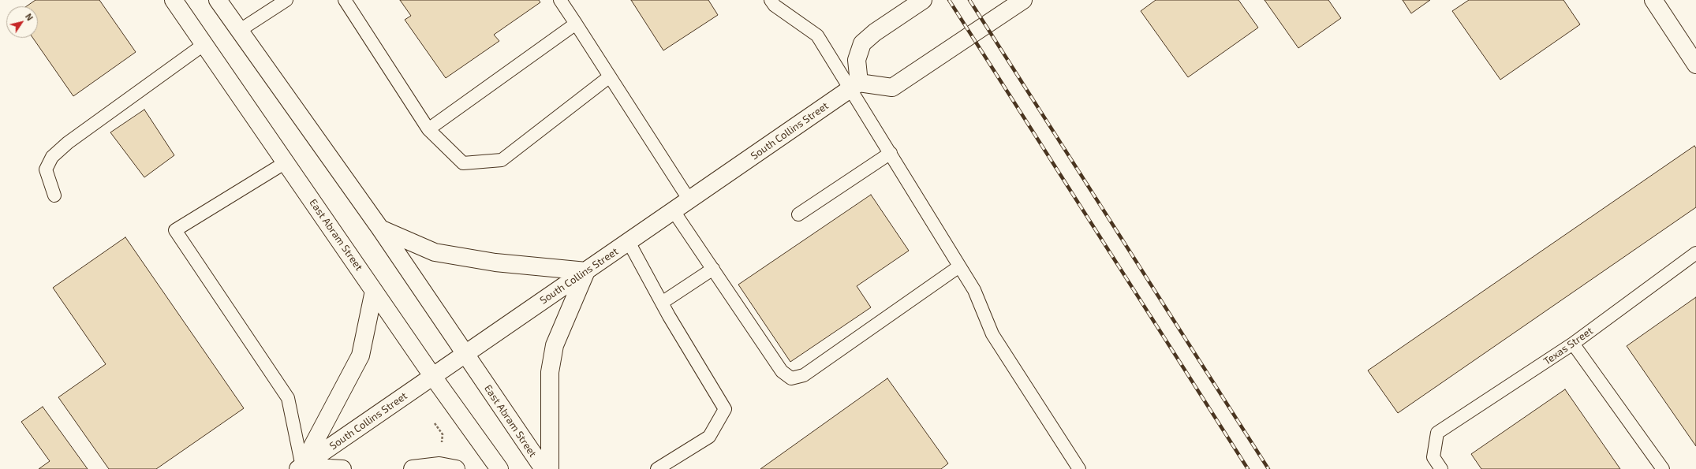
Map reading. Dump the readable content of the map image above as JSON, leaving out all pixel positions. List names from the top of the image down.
{
  "streets": {
    "main road": ["South Collins Street", "East Abram Street"],
    "lane": ["Texas Street"]
  },
  "crossings": [
    ["South Collins Street", "East Abram Street"]
  ],
  "north": "top right"
}
